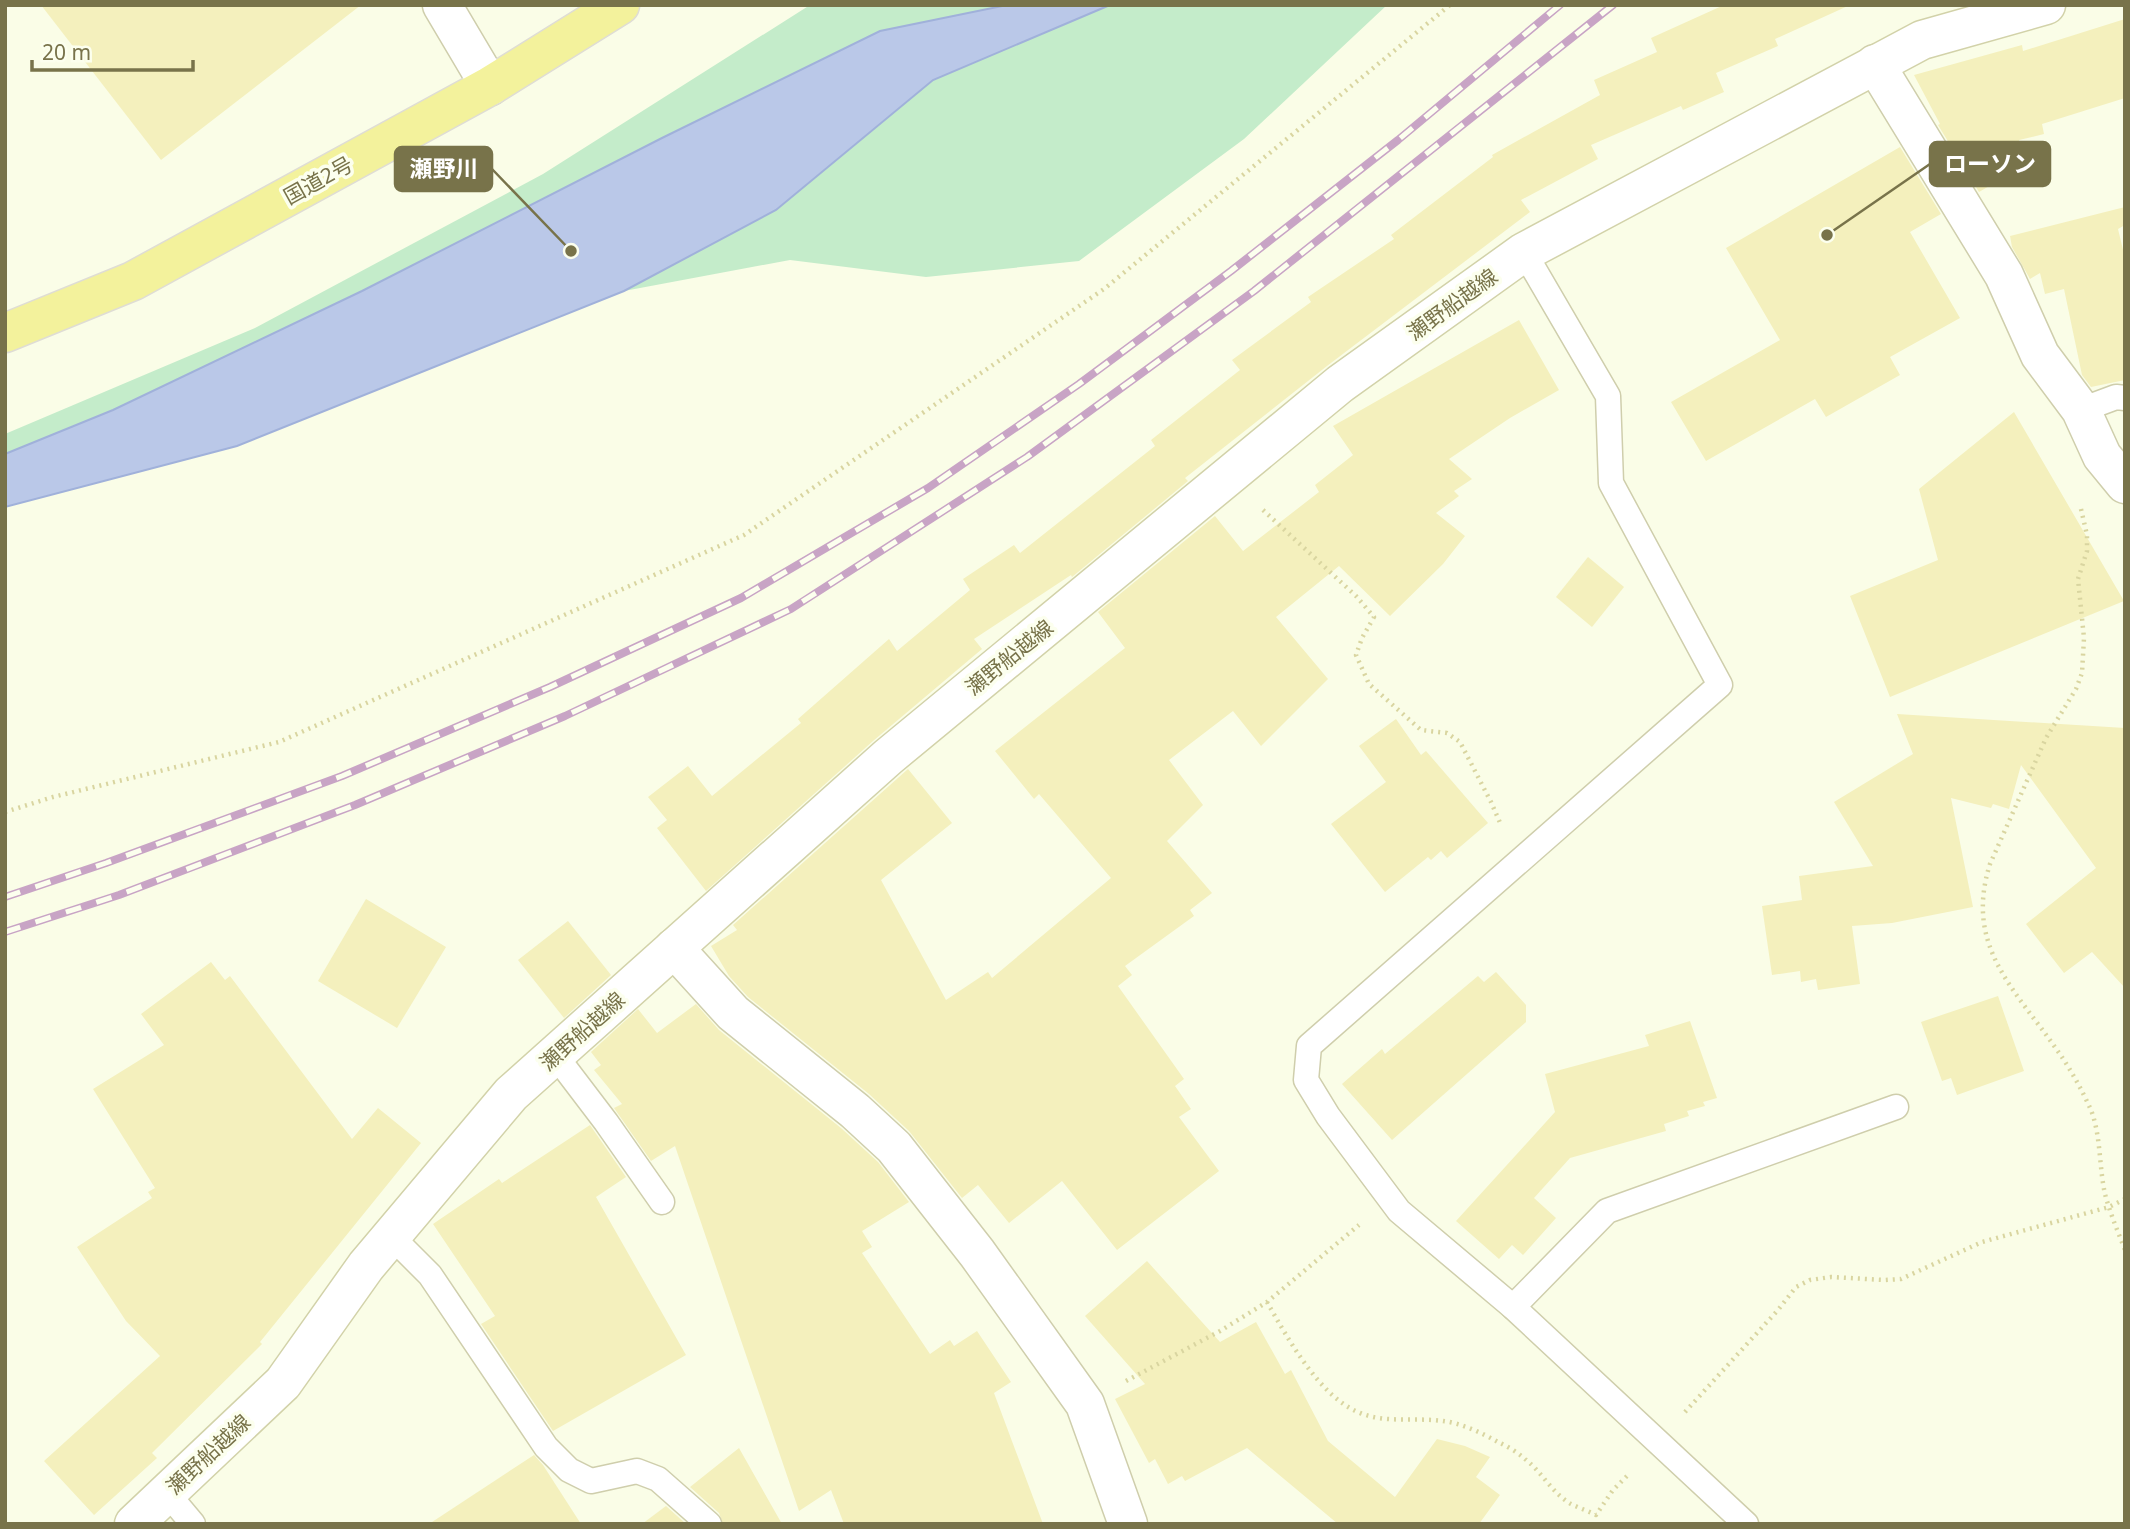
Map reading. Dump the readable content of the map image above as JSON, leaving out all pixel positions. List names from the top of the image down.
{
  "streets": {
    "highway": ["国道2号"],
    "main road": ["瀬野船越線"]
  },
  "places": ["ローソン", "瀬野川"],
  "scale_bar": "20 m"
}
